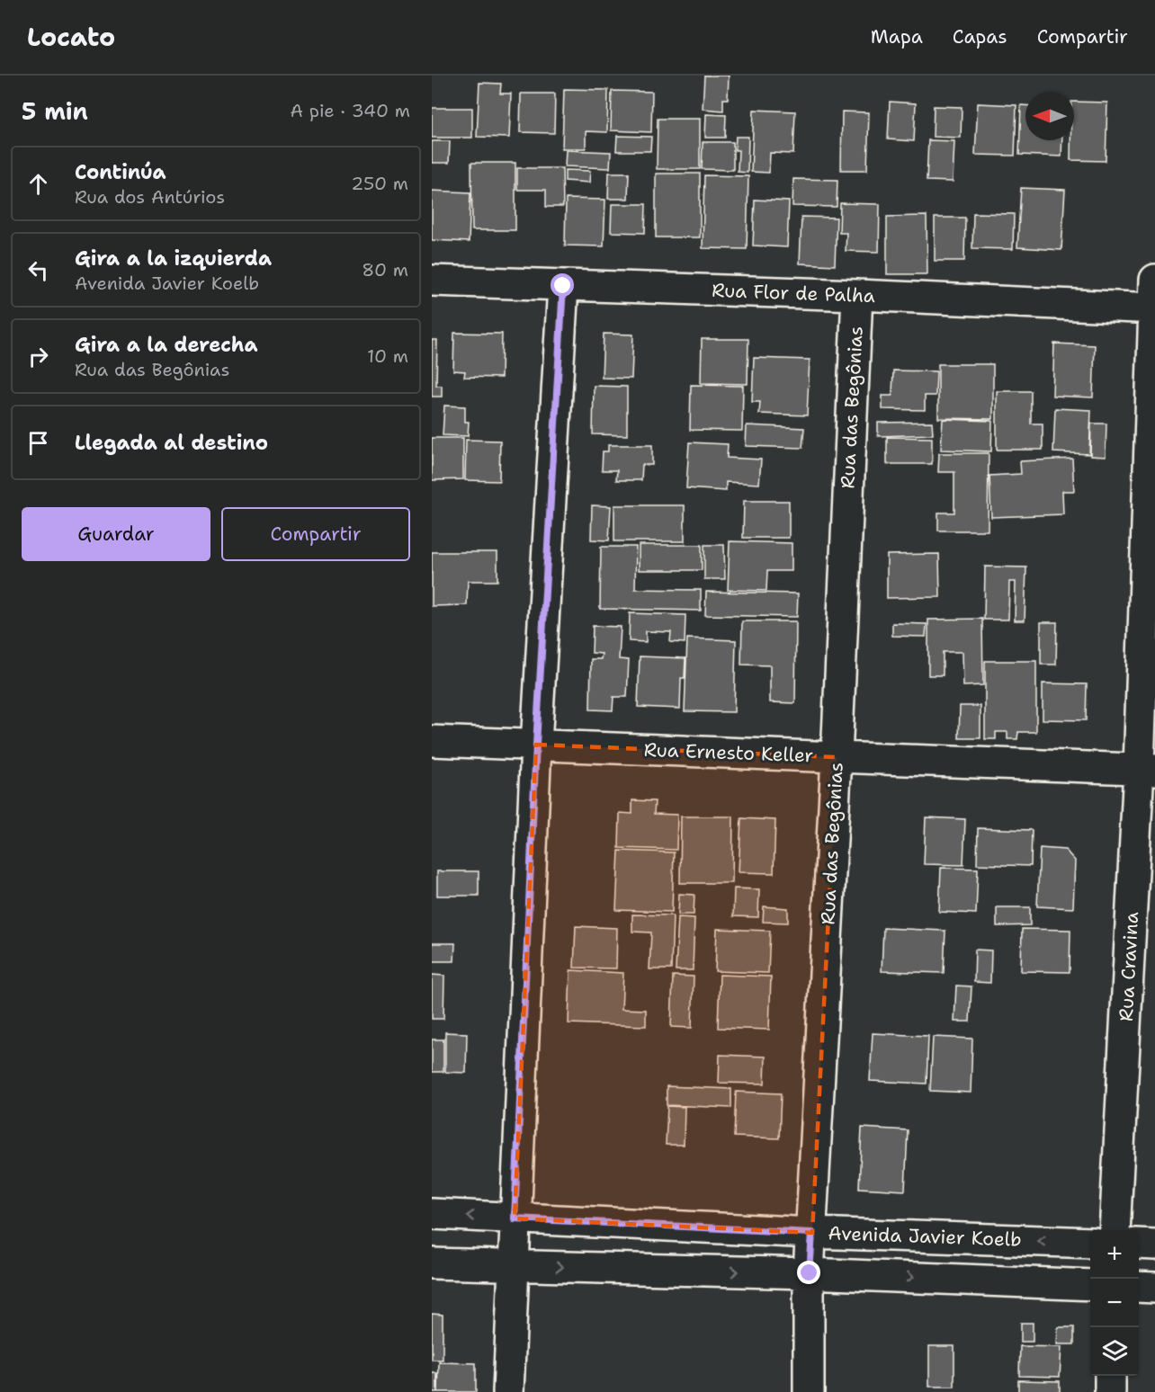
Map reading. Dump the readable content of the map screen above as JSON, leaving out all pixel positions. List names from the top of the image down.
{
  "streets": {
    "street": [
      "Rua Flor de Palha",
      "Rua das Begônias",
      "Rua Ernesto Keller",
      "Rua Cravina",
      "Avenida Javier Koelb"
    ]
  },
  "crossings": [
    ["Rua Flor de Palha", "Rua das Begônias"],
    ["Rua Flor de Palha", "Rua Cravina"],
    ["Rua das Begônias", "Rua Ernesto Keller"],
    ["Rua das Begônias", "Avenida Javier Koelb"],
    ["Rua Ernesto Keller", "Rua Cravina"]
  ],
  "north": "left",
  "page": {
    "header": "Locato",
    "nav": ["Mapa", "Capas", "Compartir"],
    "heading": ["5 min", "A pie · 340 m"],
    "list": [
      ["Continúa", "Rua dos Antúrios", "250 m"],
      ["Gira a la izquierda", "Avenida Javier Koelb", "80 m"],
      ["Gira a la derecha", "Rua das Begônias", "10 m"],
      "Llegada al destino"
    ],
    "buttons": ["Guardar", "Compartir"],
    "map_buttons": ["+", "−"]
  }
}
